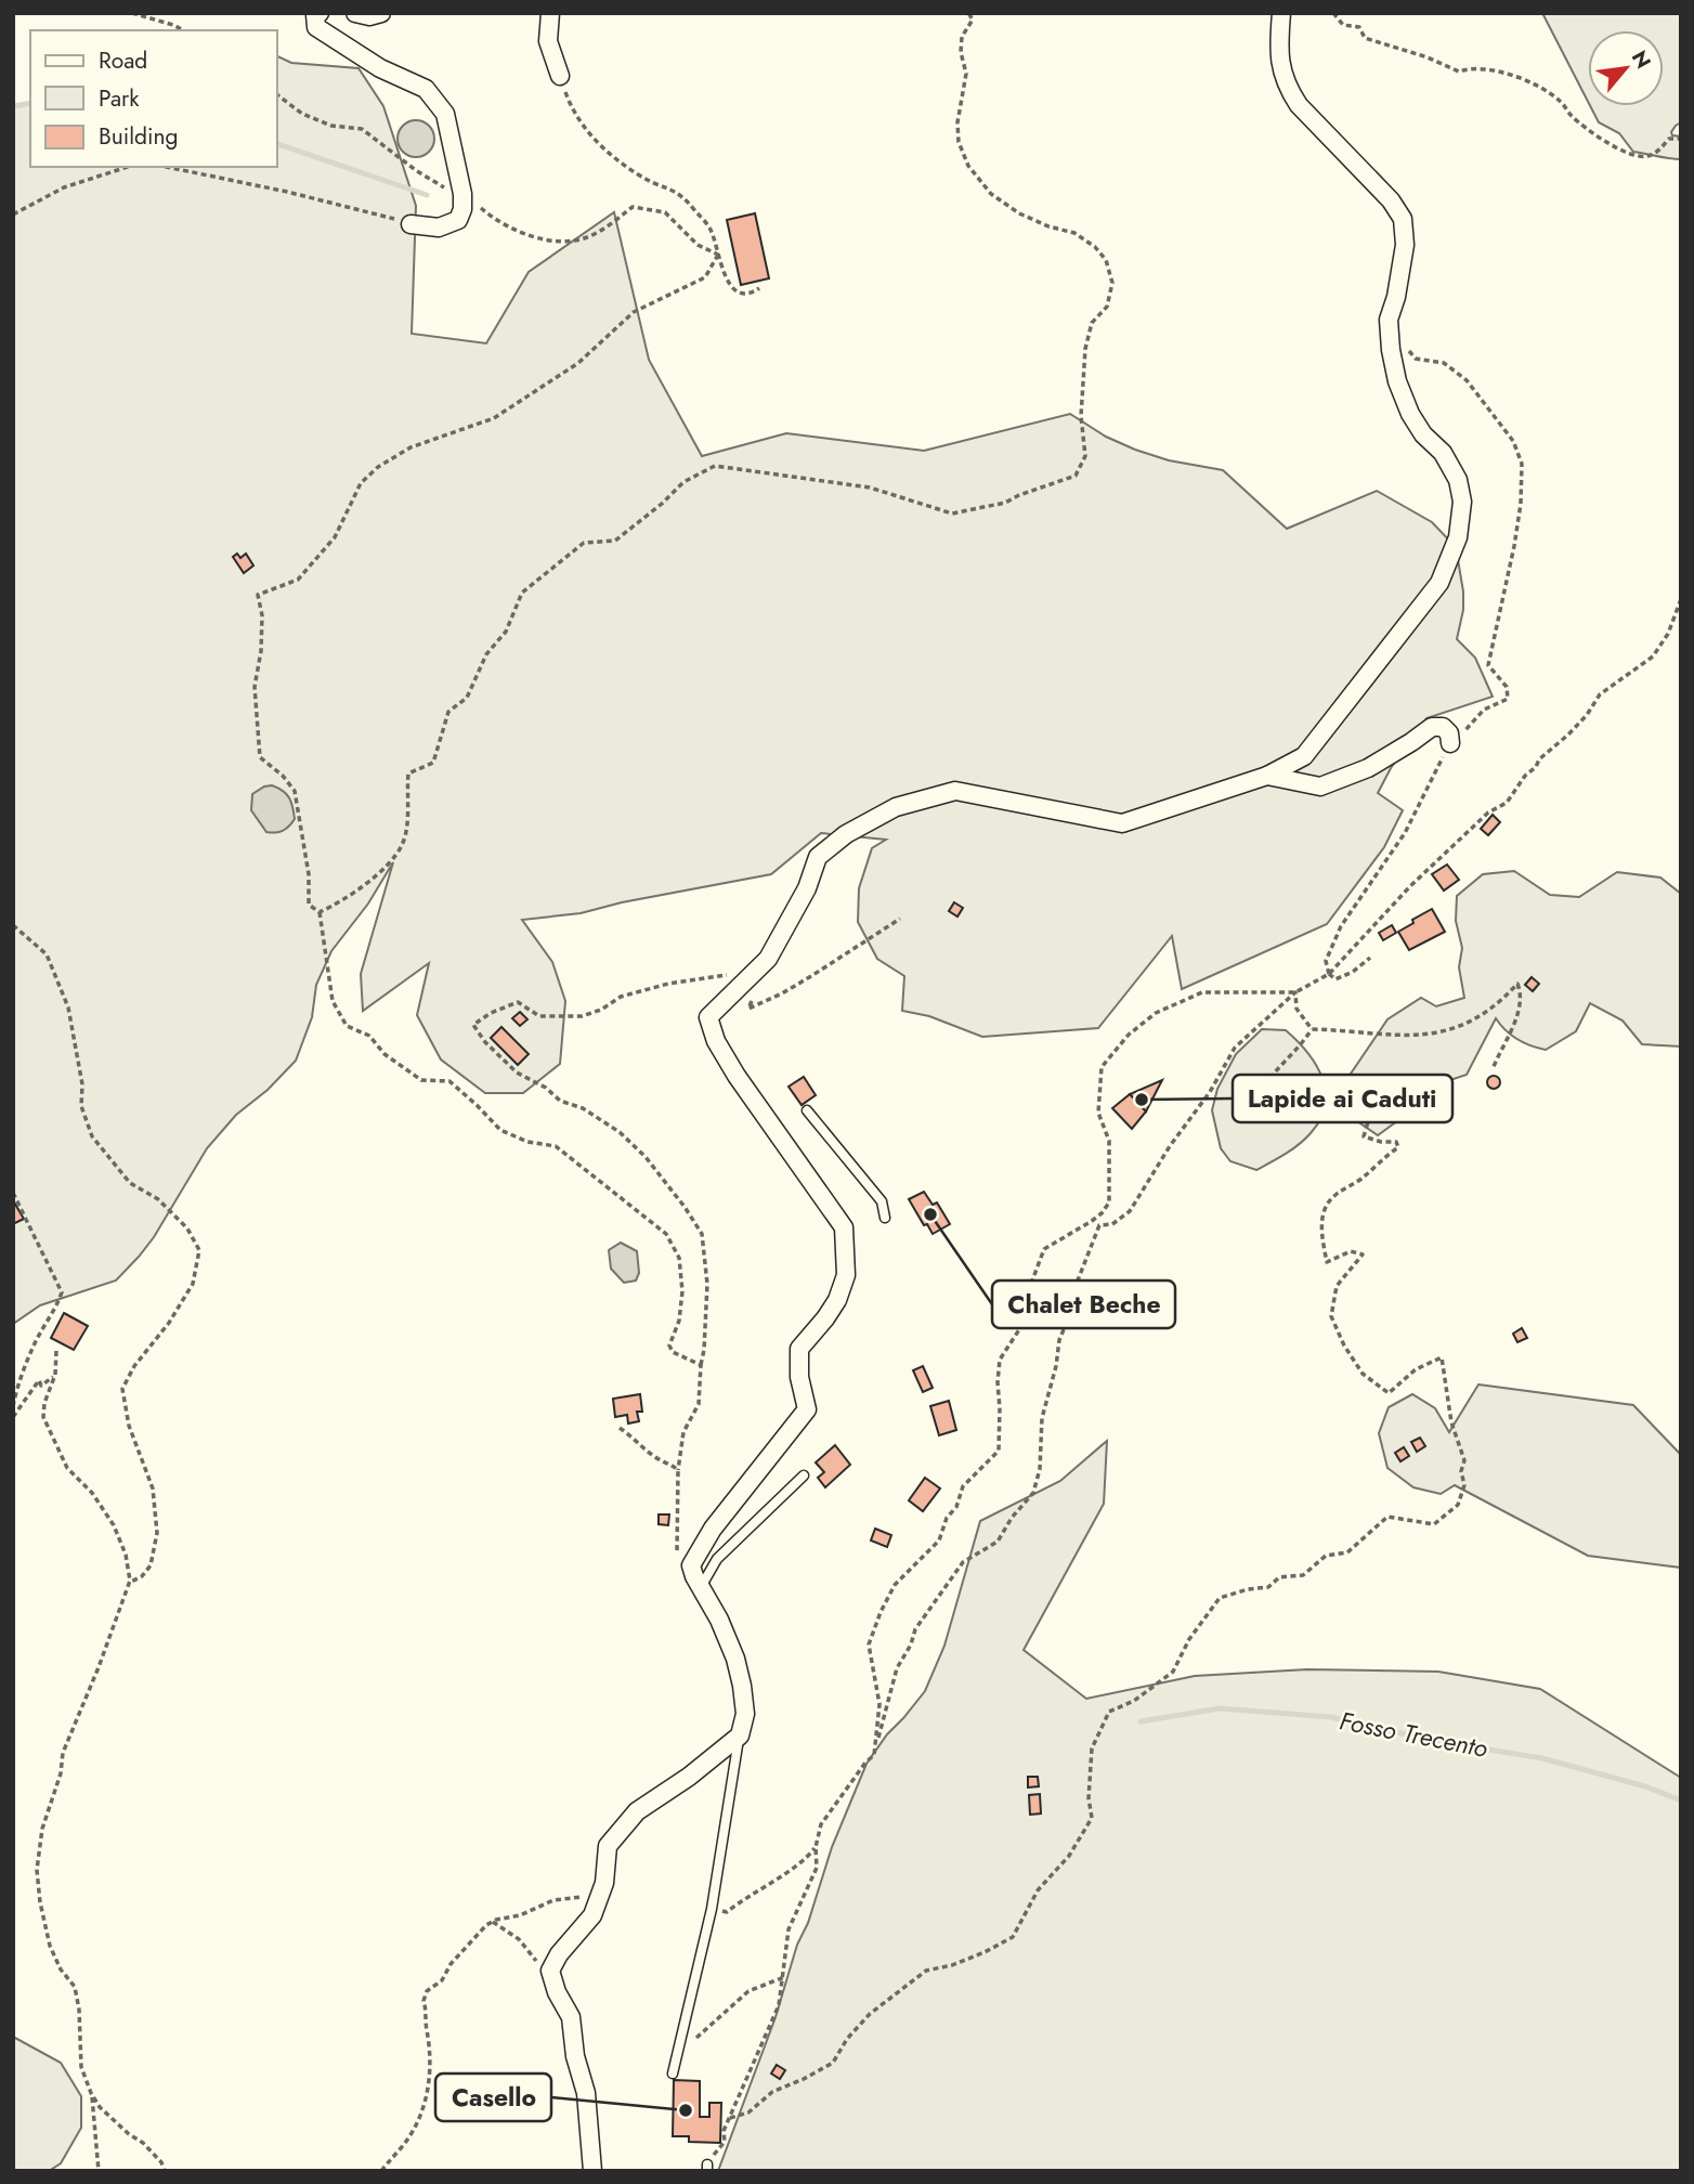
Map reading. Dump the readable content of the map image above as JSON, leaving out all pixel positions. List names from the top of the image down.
{
  "water": ["Fosso Trecento"],
  "places": ["Lapide ai Caduti", "Chalet Beche", "Casello"],
  "legend": ["Road", "Park", "Building"],
  "north": "top right"
}
